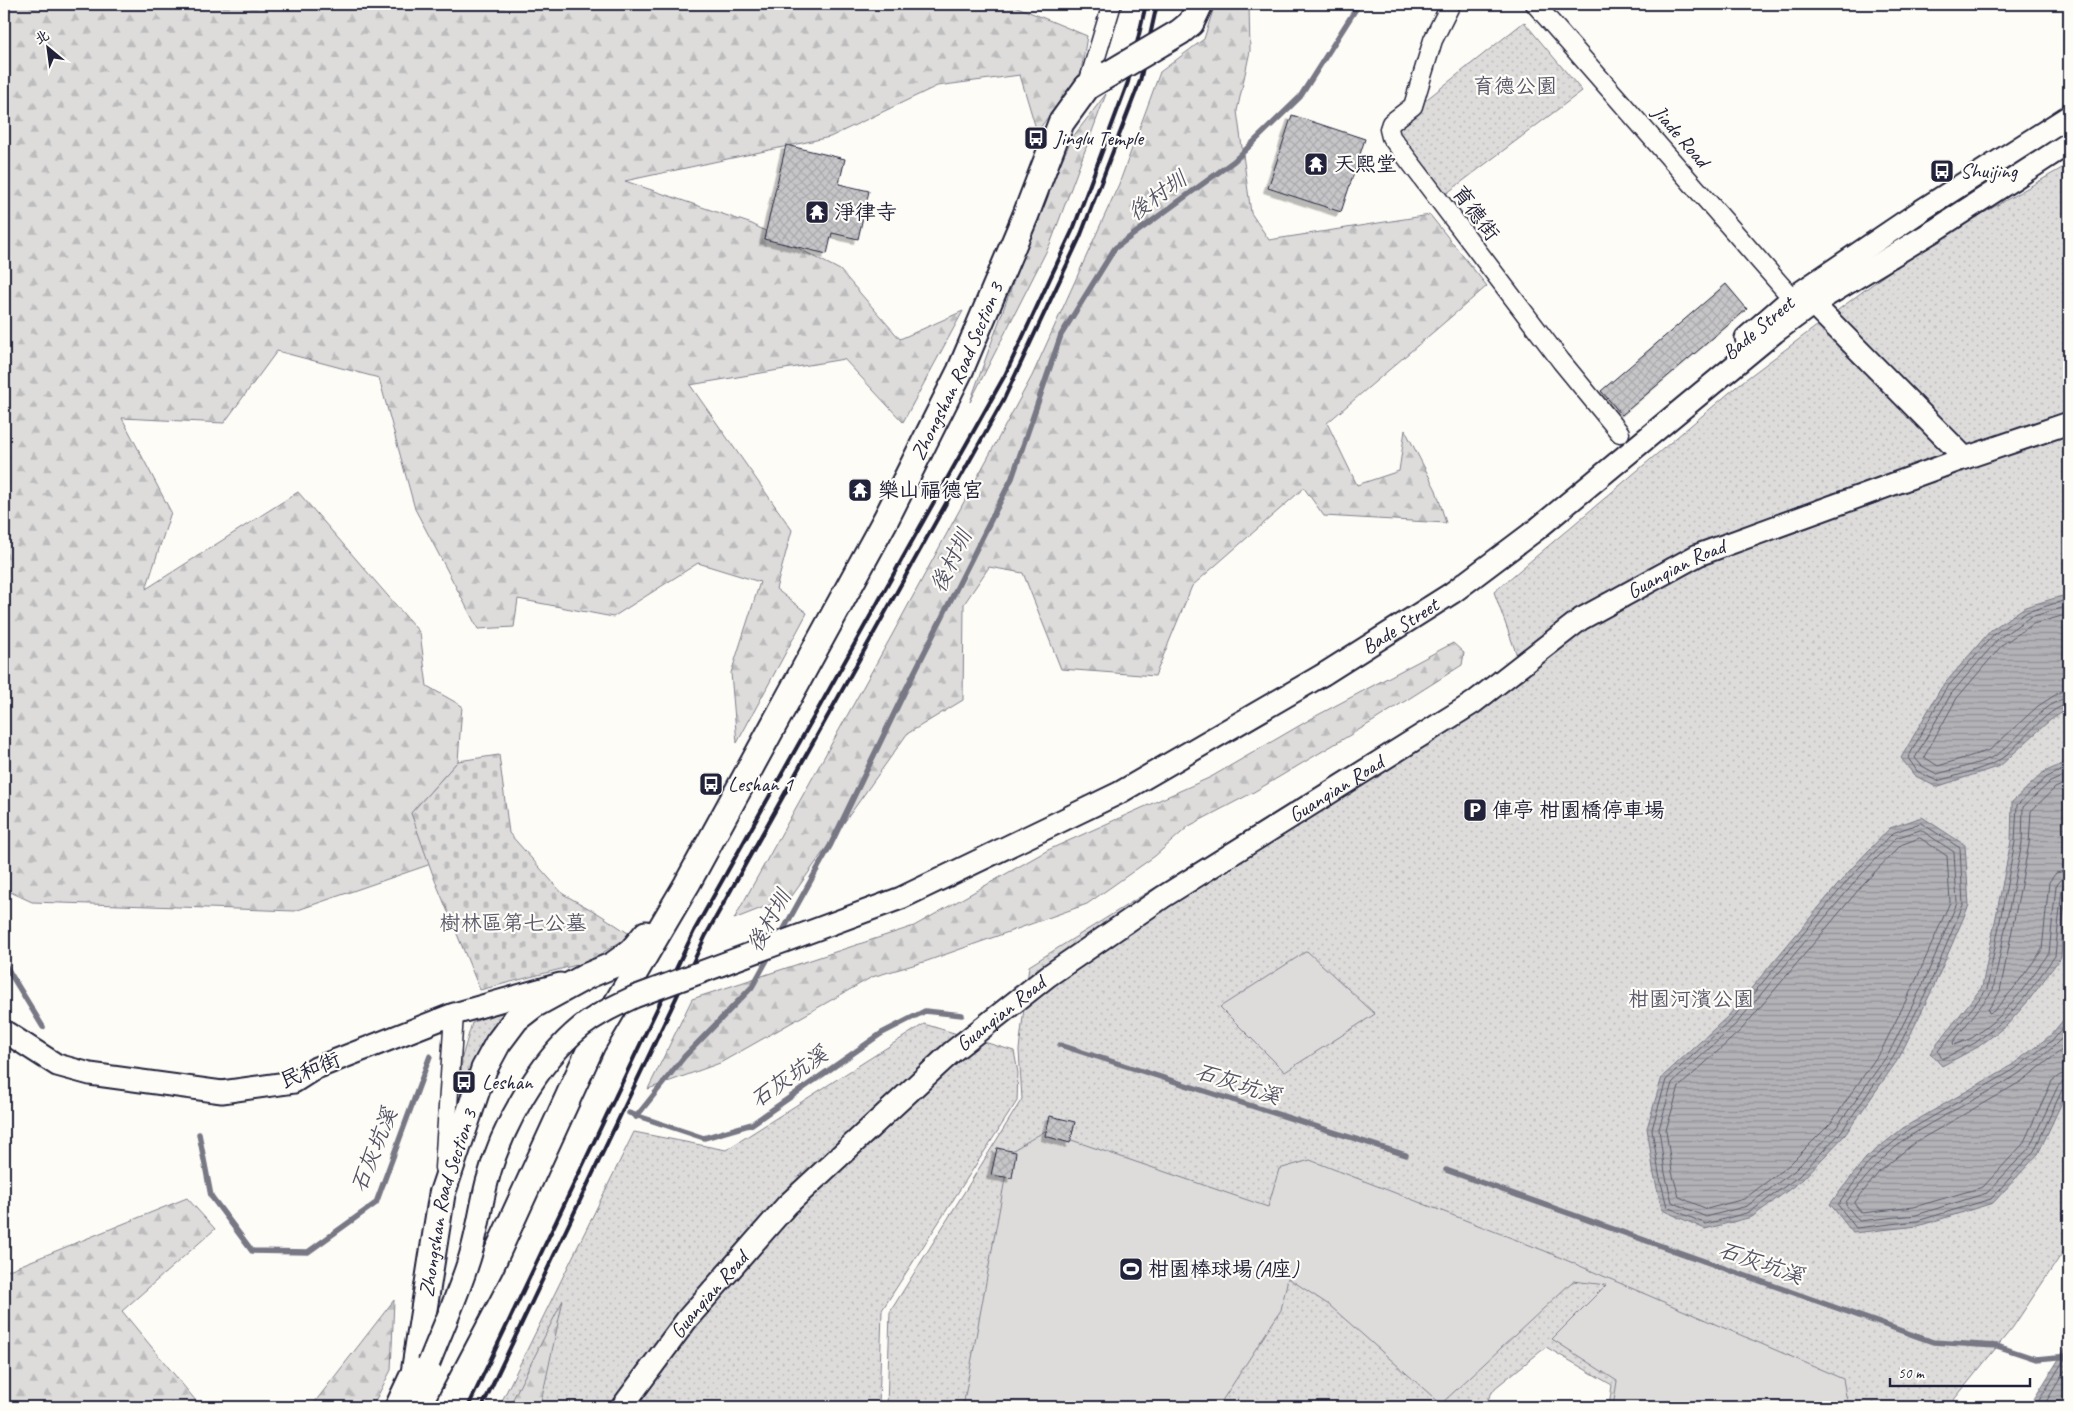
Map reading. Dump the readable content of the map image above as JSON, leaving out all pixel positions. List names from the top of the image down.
{
  "streets": {
    "main road": ["Zhongshan Road Section 3"],
    "street": [
      "Jiade Road",
      "育德街",
      "Bade Street",
      "Guanqian Road",
      "民和街"
    ]
  },
  "crossings": [
    ["Jiade Road", "Bade Street"],
    ["Bade Street", "Zhongshan Road Section 3"],
    ["Zhongshan Road Section 3", "民和街"]
  ],
  "water": ["後村圳", "石灰坑溪"],
  "parks": ["育德公園", "樹林區第七公墓", "柑園河濱公園"],
  "places": {
    "bus stop": [
      "Jinglu Temple",
      "Shuijing",
      "Leshan 1",
      "Leshan"
    ],
    "temple": ["天熙堂", "淨律寺", "樂山福德宮"],
    "parking": ["俥亭 柑園橋停車場"],
    "sports": ["柑園棒球場(A座)"]
  },
  "scale_bar": "50 m",
  "north": "top left"
}
